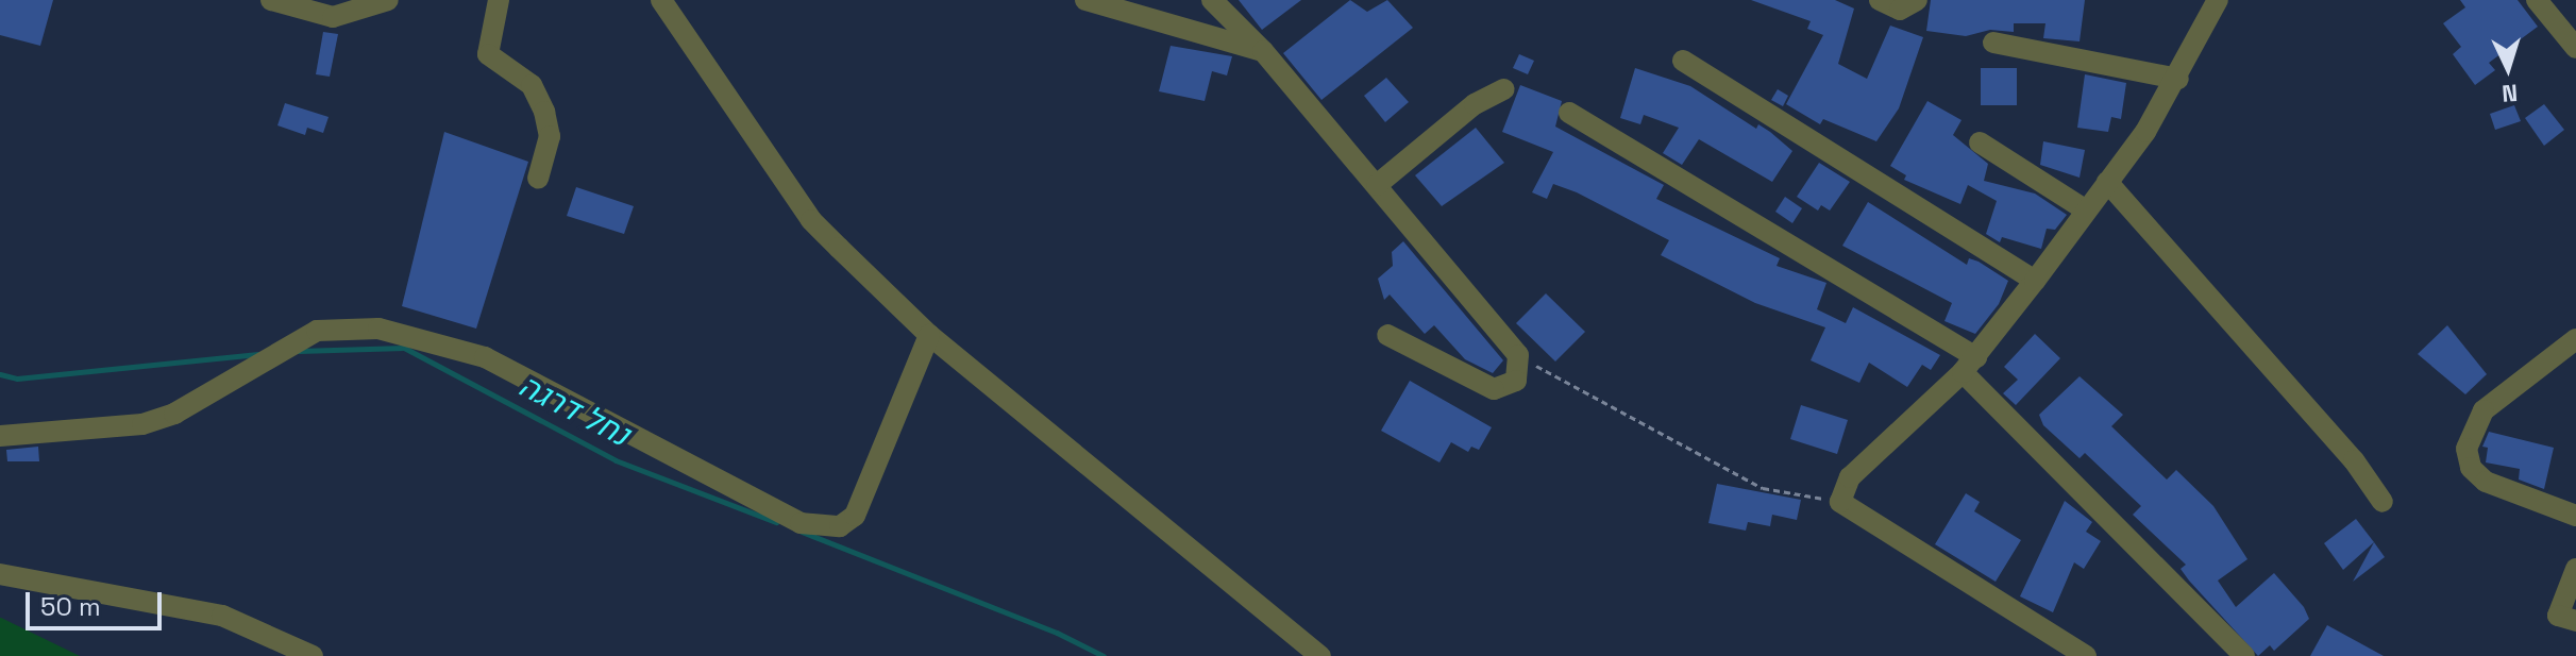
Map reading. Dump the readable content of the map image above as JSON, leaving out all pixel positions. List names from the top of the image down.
{
  "water": ["נחל דרגה"],
  "scale_bar": "50 m",
  "north": "bottom"
}
